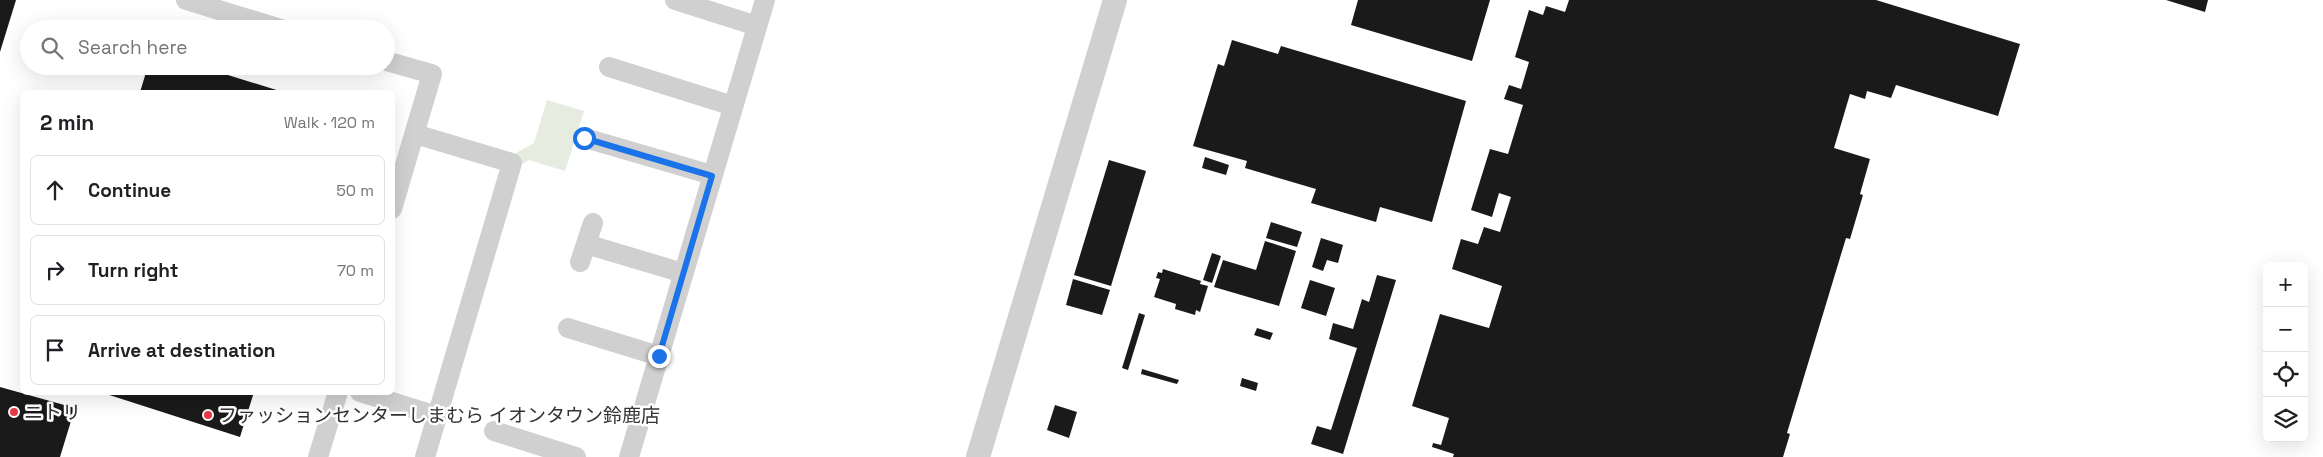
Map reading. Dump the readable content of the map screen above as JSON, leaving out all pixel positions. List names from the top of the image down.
{
  "places": ["ニトリ", "ファッションセンターしまむら イオンタウン鈴鹿店"],
  "page": {
    "search": "Search here",
    "heading": ["2 min", "Walk · 120 m"],
    "list": [
      ["Continue", "50 m"],
      ["Turn right", "70 m"],
      "Arrive at destination"
    ],
    "map_buttons": ["+", "−"]
  }
}
